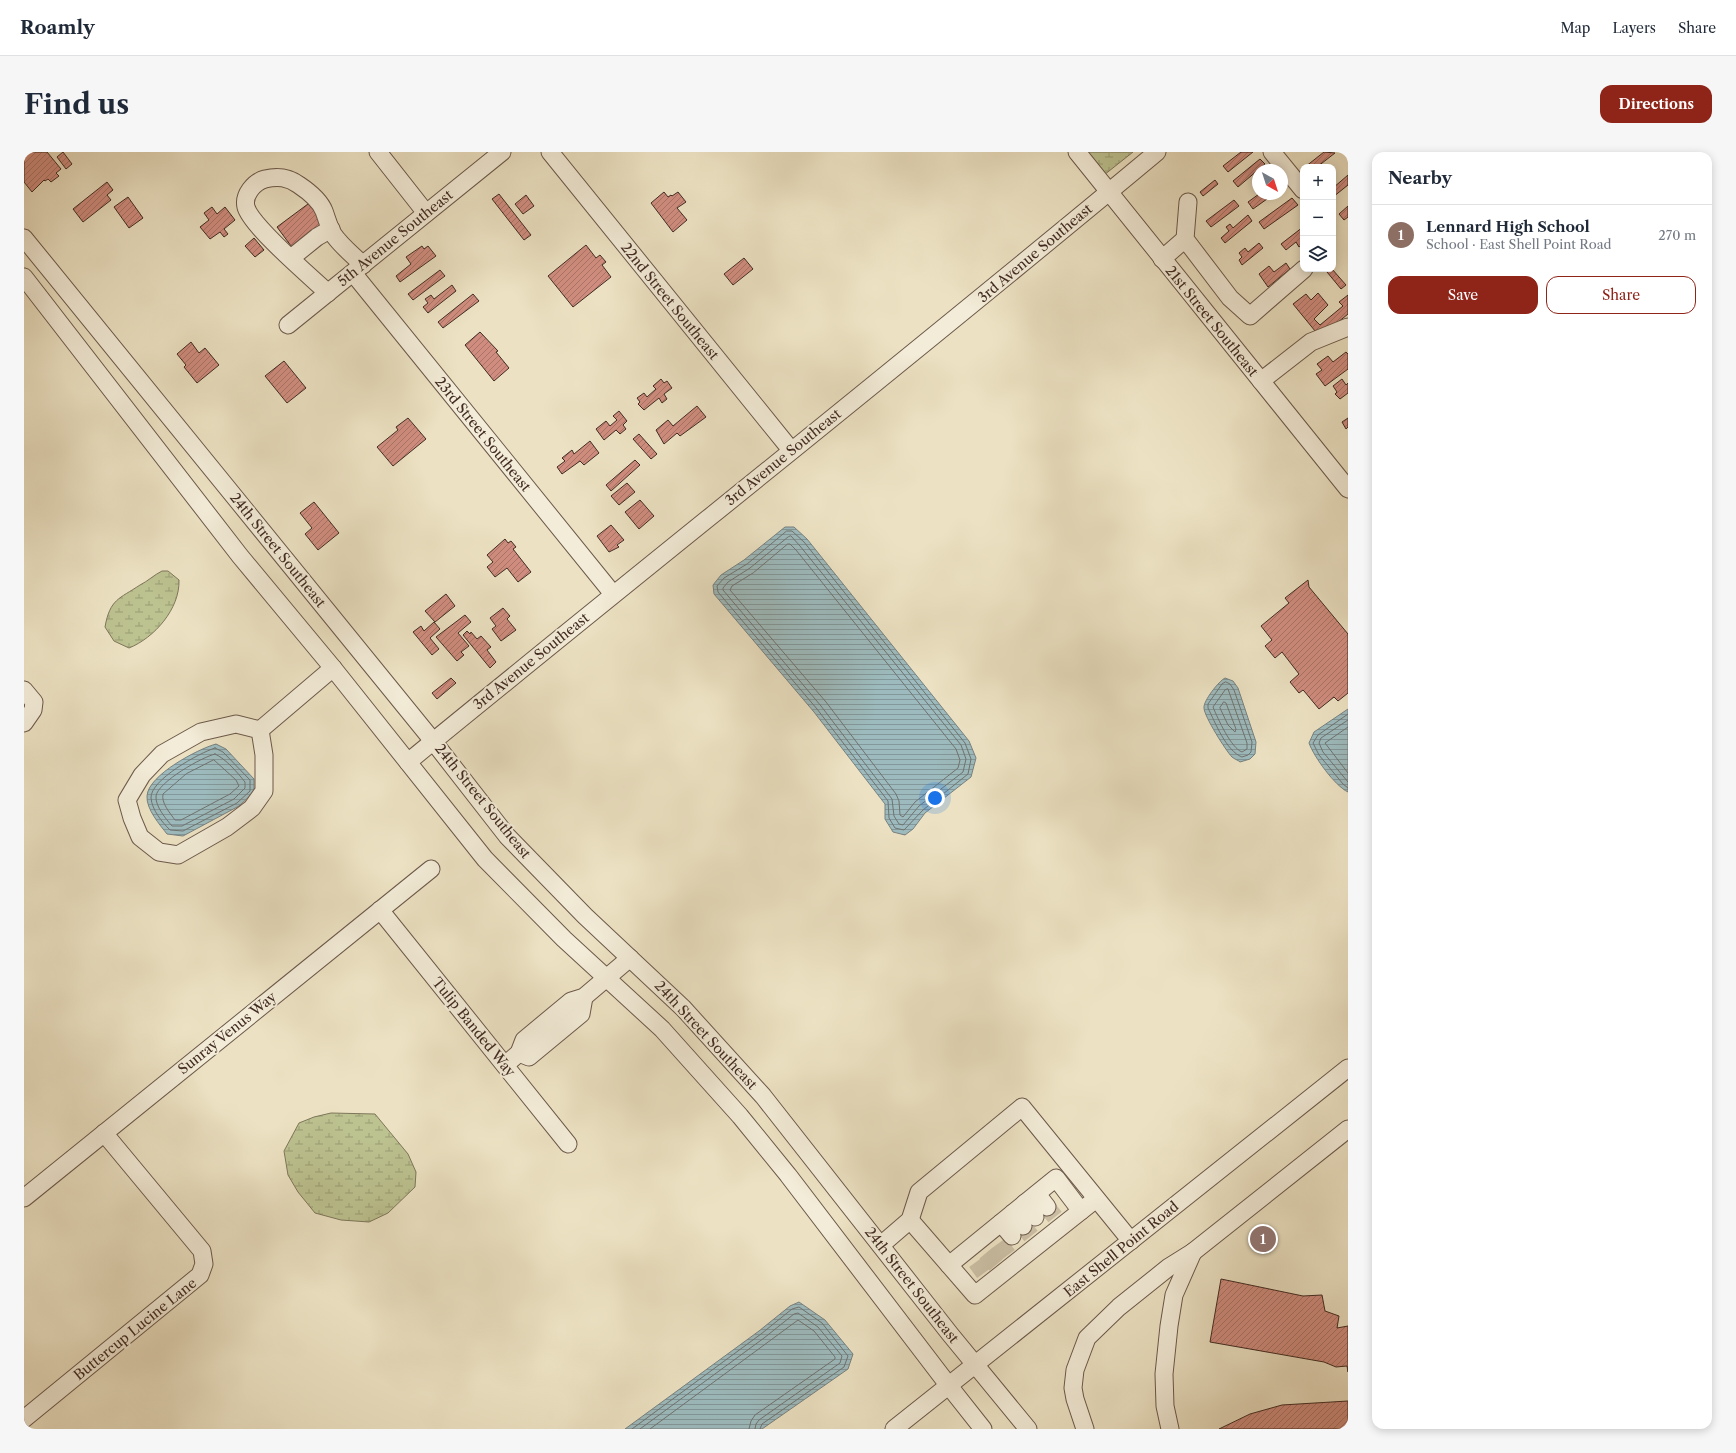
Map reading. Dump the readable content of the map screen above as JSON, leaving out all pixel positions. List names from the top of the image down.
{
  "streets": {
    "street": [
      "5th Avenue Southeast",
      "3rd Avenue Southeast",
      "22nd Street Southeast",
      "21st Street Southeast",
      "23rd Street Southeast",
      "24th Street Southeast",
      "Tulip Banded Way",
      "Sunray Venus Way",
      "East Shell Point Road",
      "Buttercup Lucine Lane"
    ]
  },
  "crossings": [
    ["5th Avenue Southeast", "23rd Street Southeast"],
    ["3rd Avenue Southeast", "22nd Street Southeast"],
    ["3rd Avenue Southeast", "21st Street Southeast"],
    ["3rd Avenue Southeast", "23rd Street Southeast"],
    ["3rd Avenue Southeast", "24th Street Southeast"],
    ["24th Street Southeast", "East Shell Point Road"],
    ["Tulip Banded Way", "Sunray Venus Way"],
    ["Sunray Venus Way", "Buttercup Lucine Lane"]
  ],
  "north": "bottom right",
  "page": {
    "header": "Roamly",
    "nav": ["Map", "Layers", "Share"],
    "buttons": [
      "Directions",
      ["Save", "Share"]
    ],
    "title": "Find us",
    "heading": "Nearby",
    "map_buttons": ["+", "−"],
    "list": [
      {
        "mark": "1",
        "name": "Lennard High School",
        "note": "School · East Shell Point Road",
        "value": "270 m"
      }
    ],
    "pins": "1"
  }
}
